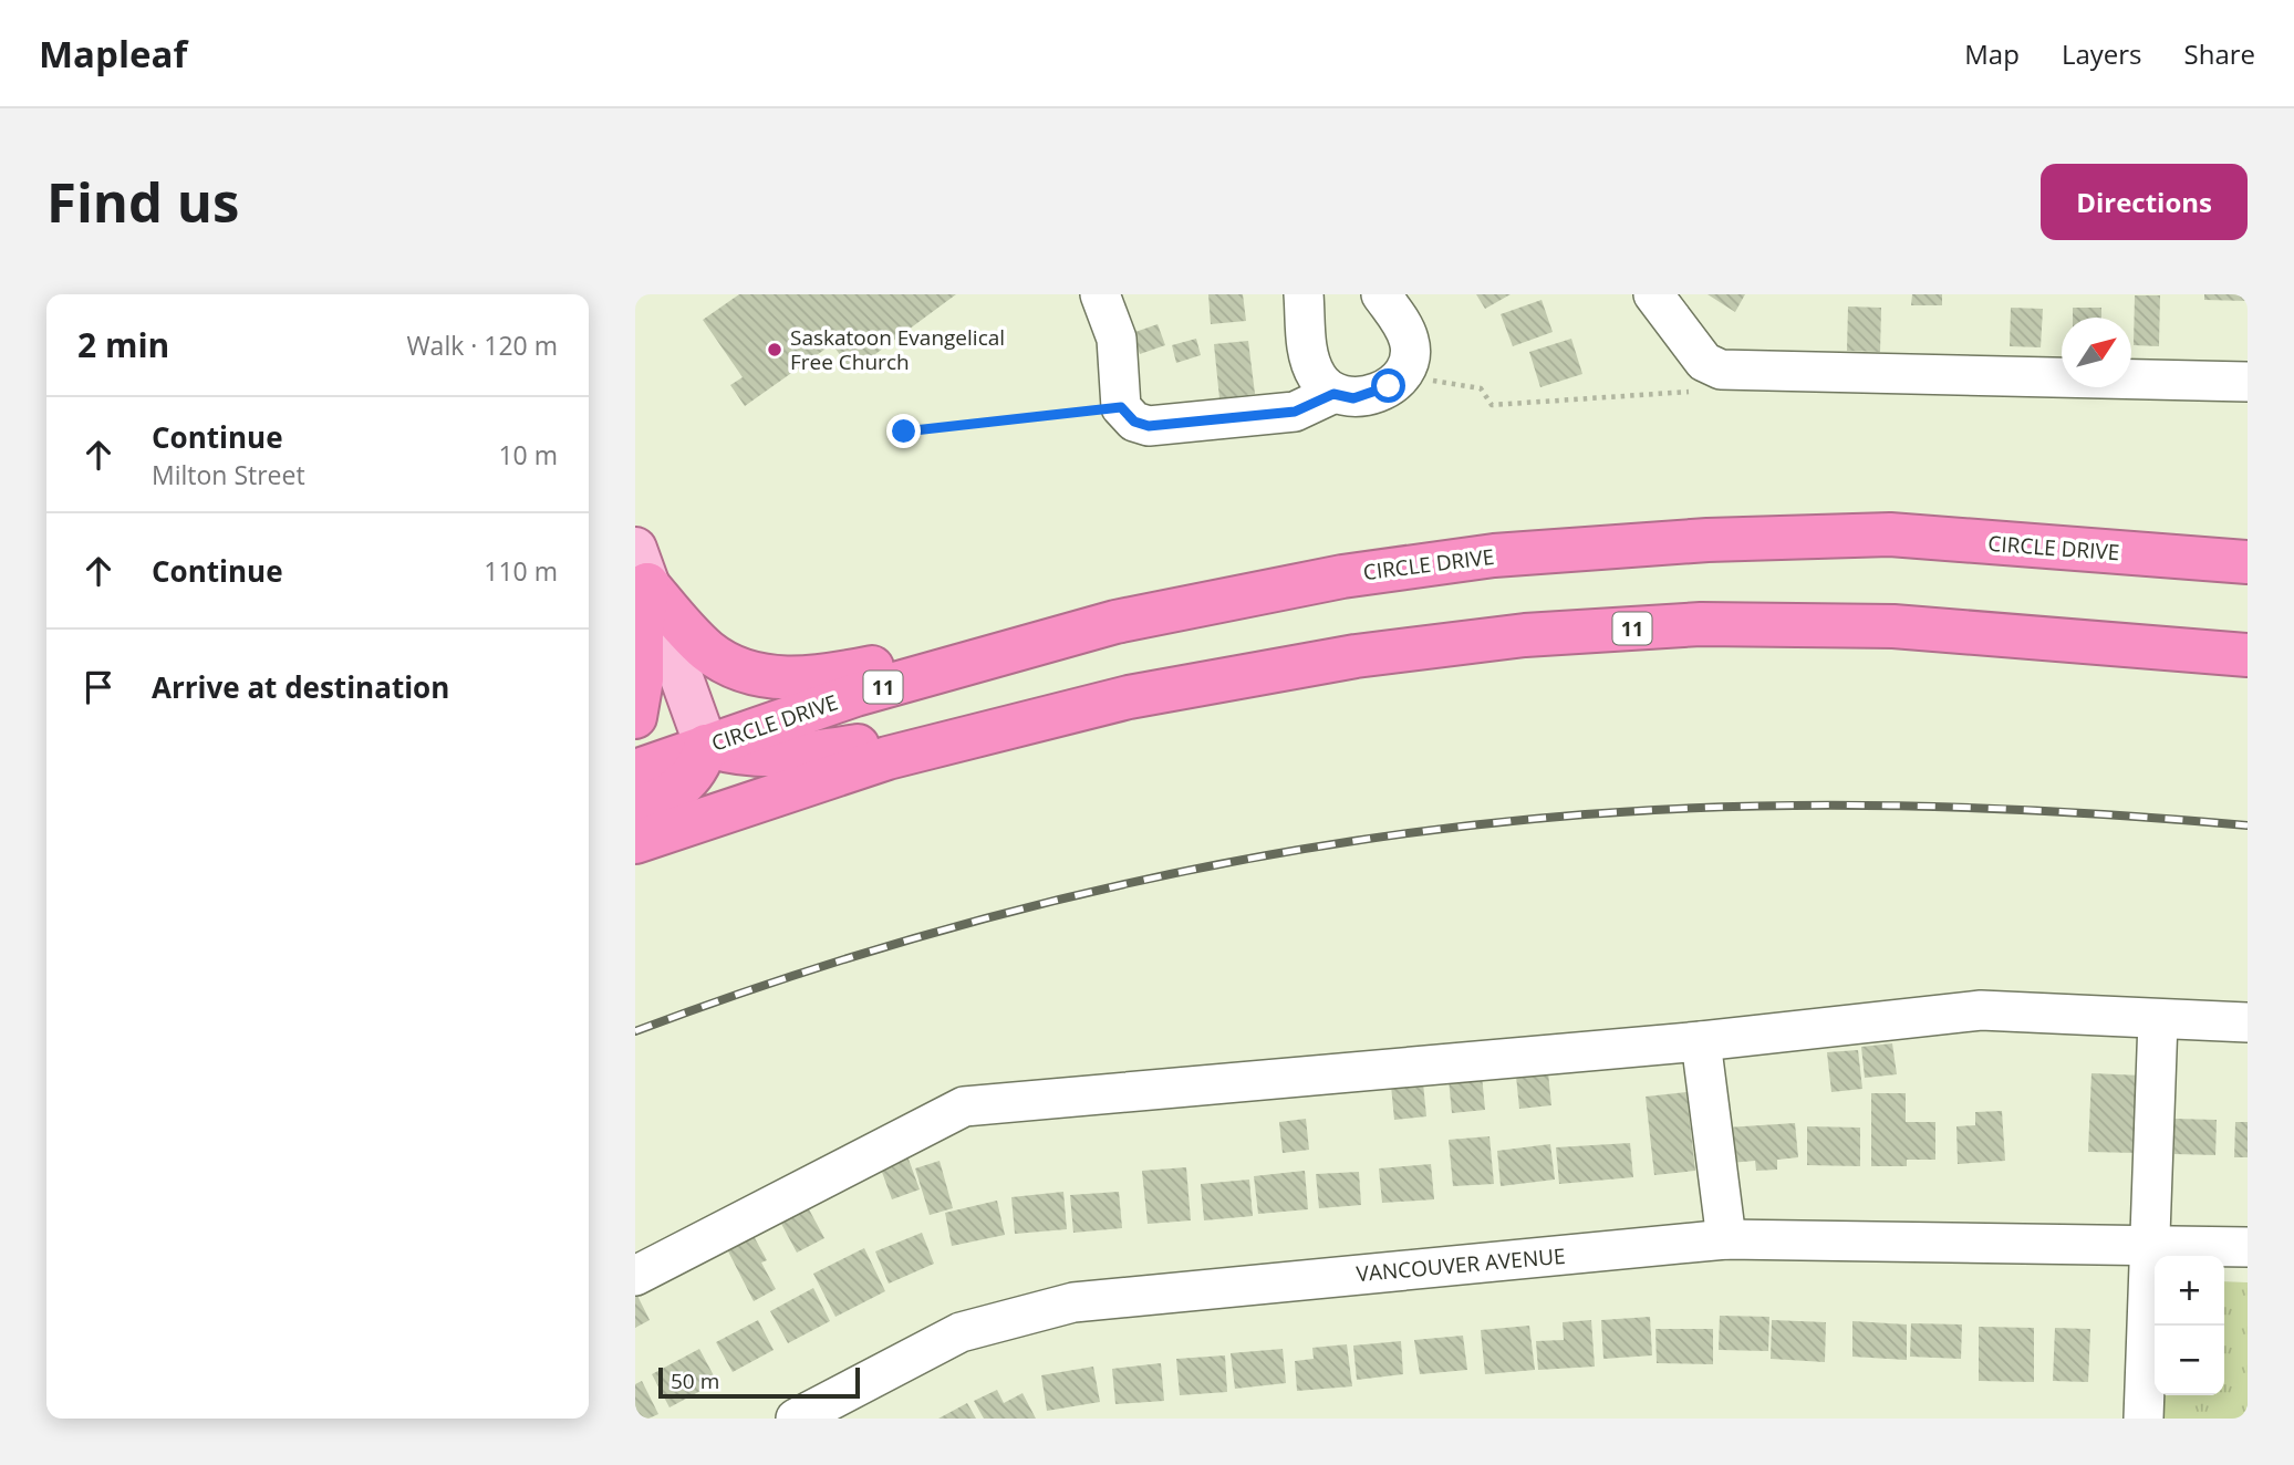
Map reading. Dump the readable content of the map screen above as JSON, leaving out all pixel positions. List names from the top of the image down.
{
  "streets": {
    "highway": ["CIRCLE DRIVE", "11"],
    "street": ["VANCOUVER AVENUE"]
  },
  "places": ["Saskatoon Evangelical Free Church"],
  "scale_bar": "50 m",
  "north": "top right",
  "page": {
    "header": "Mapleaf",
    "nav": ["Map", "Layers", "Share"],
    "buttons": "Directions",
    "title": "Find us",
    "heading": ["2 min", "Walk · 120 m"],
    "list": [
      ["Continue", "Milton Street", "10 m"],
      ["Continue", "110 m"],
      "Arrive at destination"
    ],
    "map_buttons": ["+", "−"],
    "scale": "50 m"
  }
}
